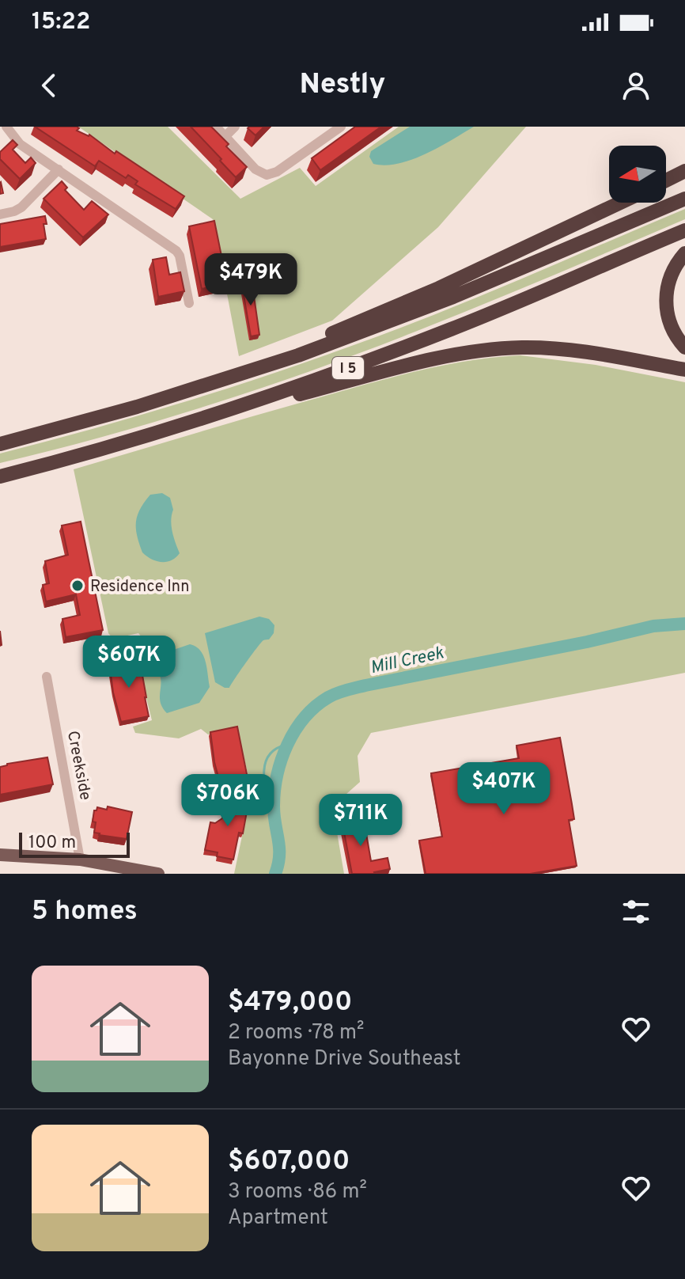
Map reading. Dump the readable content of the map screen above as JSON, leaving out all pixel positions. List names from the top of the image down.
{
  "streets": {
    "highway": ["I 5"],
    "street": ["Creekside"]
  },
  "water": ["Mill Creek"],
  "places": ["Residence Inn"],
  "scale_bar": "100 m",
  "north": "left",
  "page": {
    "status": "15:22",
    "header": "Nestly",
    "price": [
      "$479K",
      "$607K",
      "$407K",
      "$706K",
      "$711K"
    ],
    "scale": "100 m",
    "heading": "5 homes",
    "list": [
      {
        "name": "$479,000",
        "note": "2 rooms · 78 m² · Bayonne Drive Southeast"
      },
      {
        "name": "$607,000",
        "note": "3 rooms · 86 m² · Apartment"
      }
    ]
  }
}
